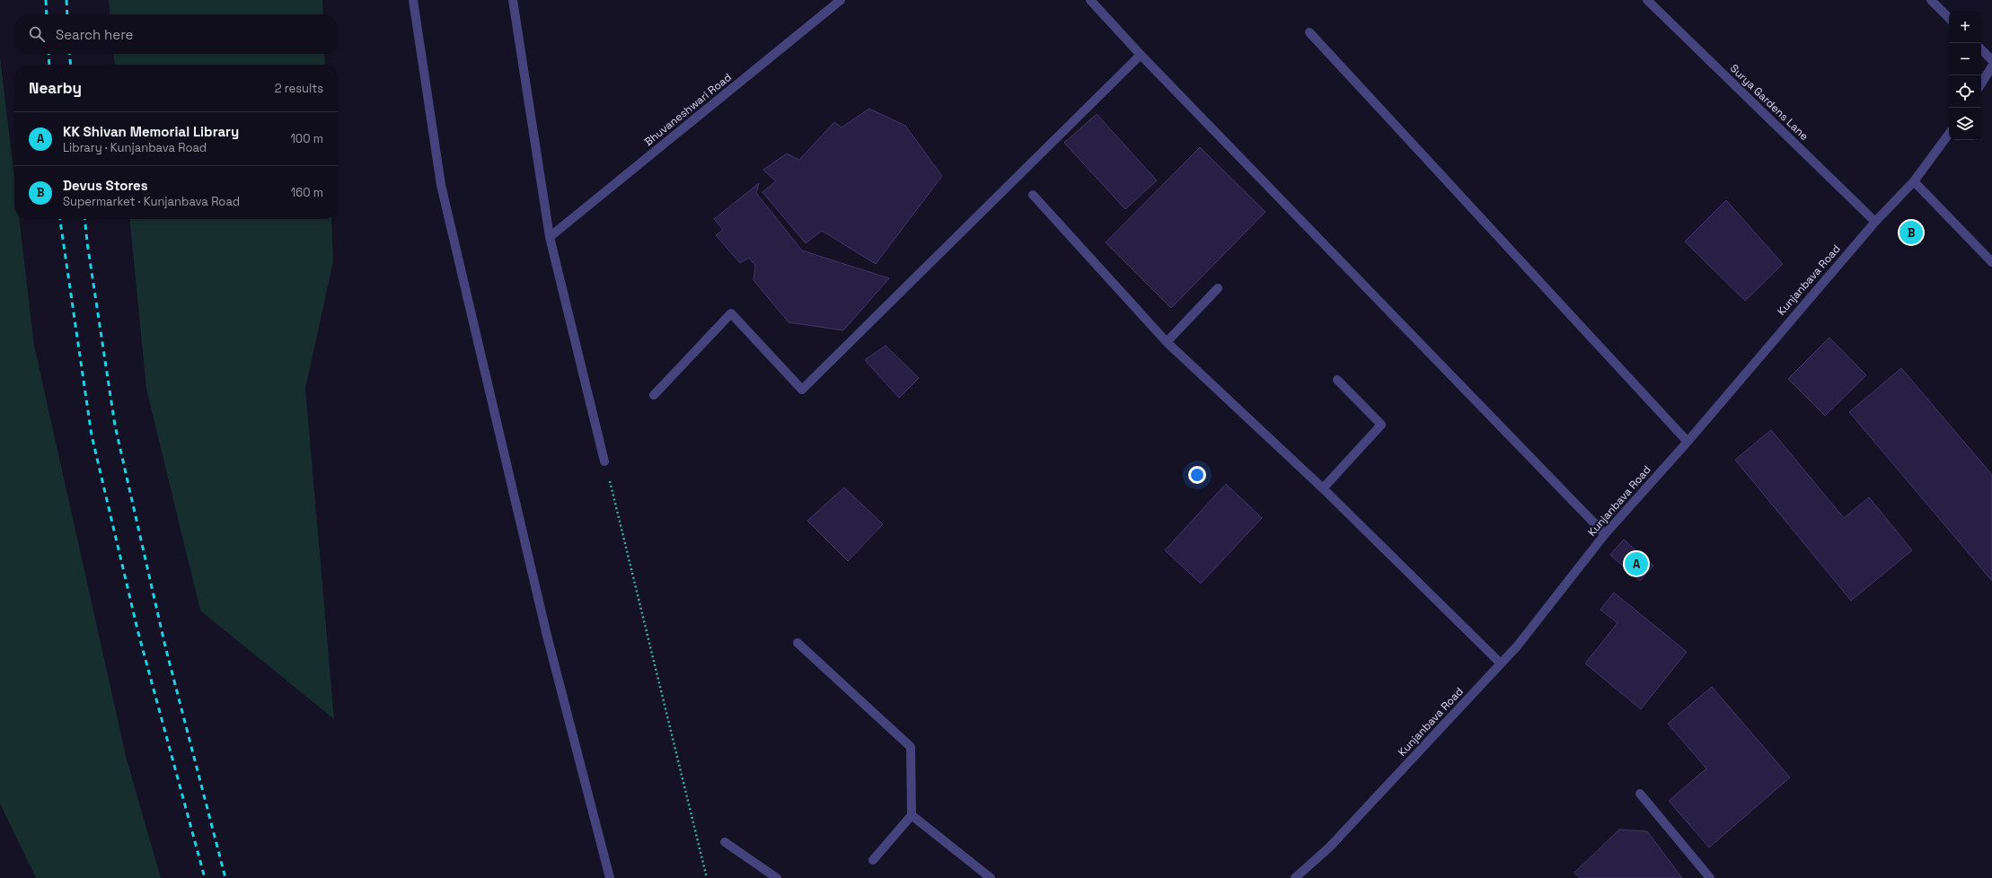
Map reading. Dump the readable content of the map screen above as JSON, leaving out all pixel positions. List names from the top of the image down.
{
  "streets": {
    "street": ["Surya Gardens Lane", "Bhuvaneshwari Road", "Kunjanbava Road"]
  },
  "crossings": [
    ["Surya Gardens Lane", "Kunjanbava Road"]
  ],
  "page": {
    "map_buttons": ["+", "−"],
    "search": "Search here",
    "heading": ["Nearby", "2 results"],
    "list": [
      {
        "mark": "A",
        "name": "KK Shivan Memorial Library",
        "note": "Library · Kunjanbava Road",
        "value": "100 m"
      },
      {
        "mark": "B",
        "name": "Devus Stores",
        "note": "Supermarket · Kunjanbava Road",
        "value": "160 m"
      }
    ],
    "pins": ["B", "A"]
  }
}
